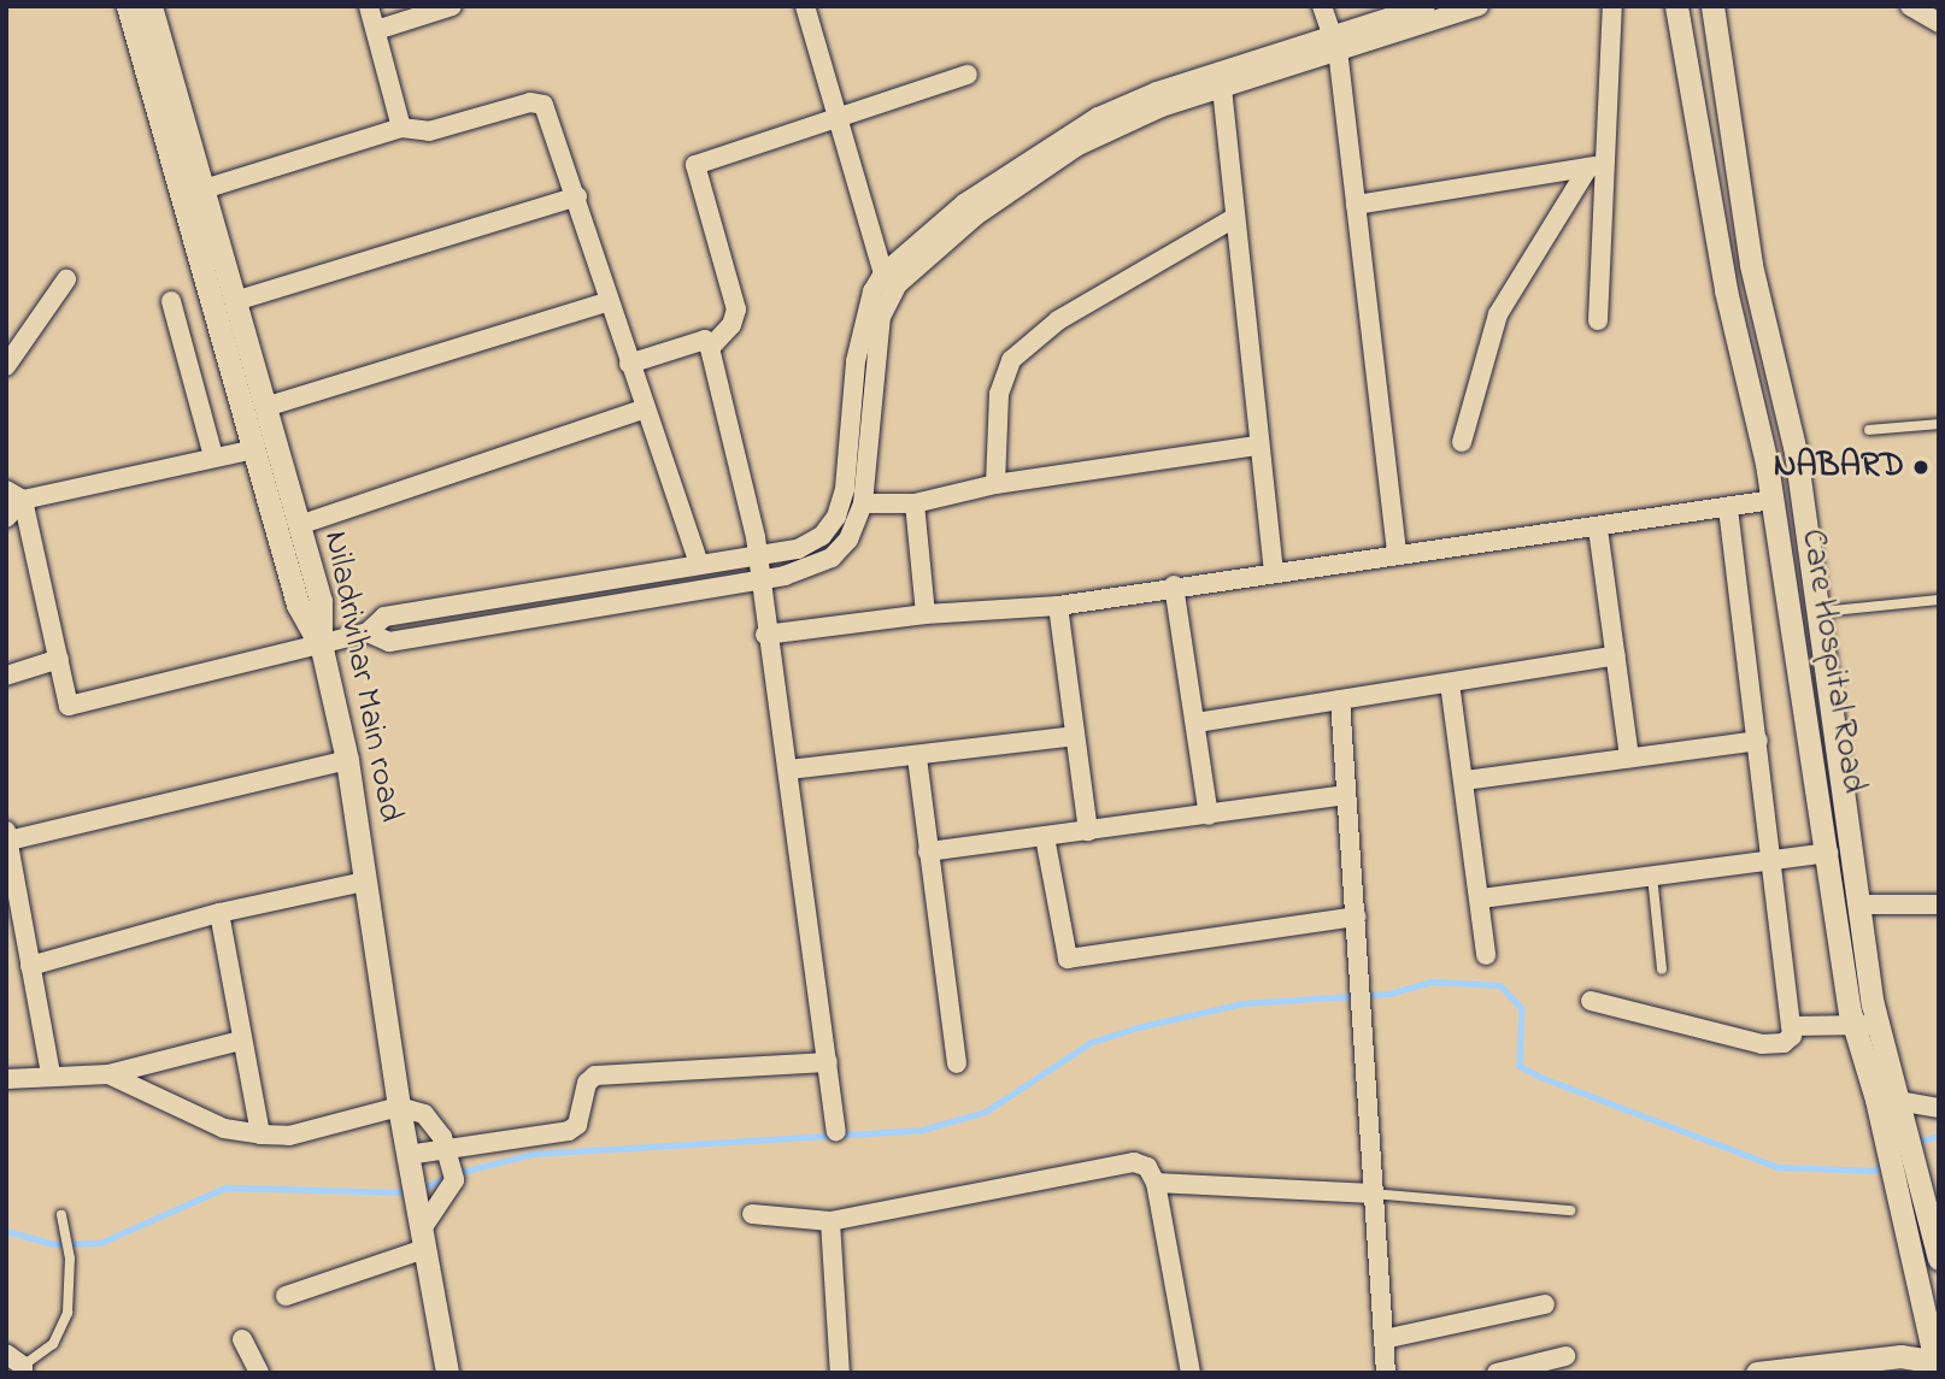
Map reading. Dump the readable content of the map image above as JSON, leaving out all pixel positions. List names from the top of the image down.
{
  "streets": {
    "street": ["Care Hospital Road", "Niladrivihar Main road"]
  },
  "places": ["NABARD"]
}
